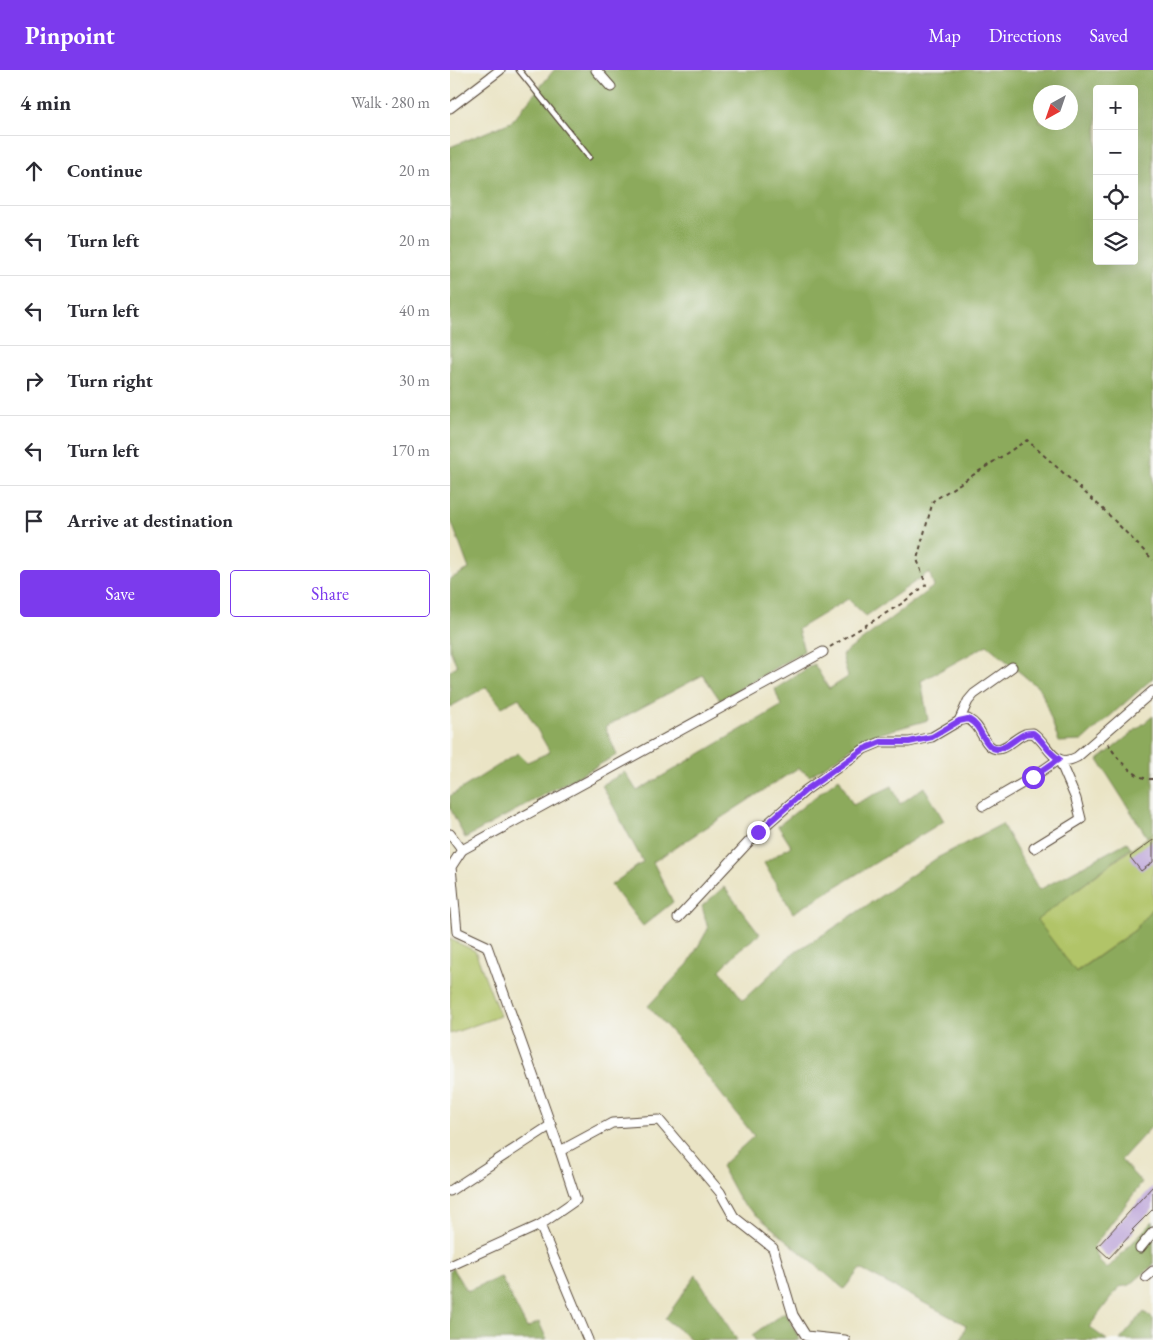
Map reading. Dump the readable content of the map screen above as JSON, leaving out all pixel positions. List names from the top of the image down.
{
  "north": "bottom left",
  "page": {
    "header": "Pinpoint",
    "nav": ["Map", "Directions", "Saved"],
    "heading": ["4 min", "Walk · 280 m"],
    "map_buttons": ["+", "−"],
    "list": [
      ["Continue", "20 m"],
      ["Turn left", "20 m"],
      ["Turn left", "40 m"],
      ["Turn right", "30 m"],
      ["Turn left", "170 m"],
      "Arrive at destination"
    ],
    "buttons": ["Save", "Share"]
  }
}
